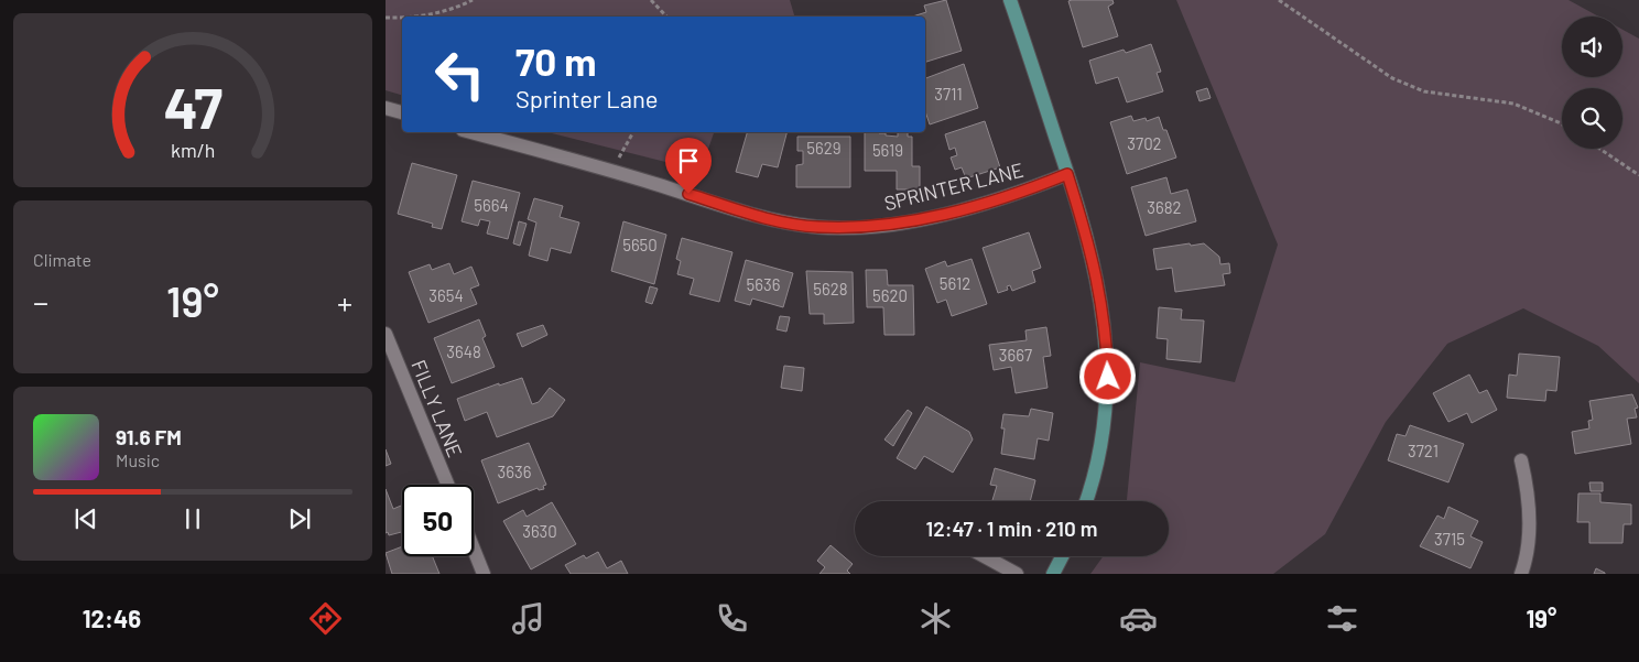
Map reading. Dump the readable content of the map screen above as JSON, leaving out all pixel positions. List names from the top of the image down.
{
  "streets": {
    "street": ["SPRINTER LANE", "FILLY LANE"]
  },
  "house_numbers": [
    "3711",
    "3702",
    "5629",
    "5619",
    "5664",
    "3682",
    "5650",
    "5612",
    "5636",
    "5628",
    "3654",
    "5620",
    "3648",
    "3667",
    "3721",
    "3636",
    "3630",
    "3715"
  ],
  "page": {
    "turn": ["70 m", "Sprinter Lane"],
    "tile": "Climate",
    "heat": ["−", "19°", "+"],
    "song": ["91.6 FM", "Music"],
    "limit": "50",
    "trip": "12:47 · 1 min · 210 m",
    "tabs": ["12:46", "19°"],
    "gauge": ["47", "km/h"]
  }
}
